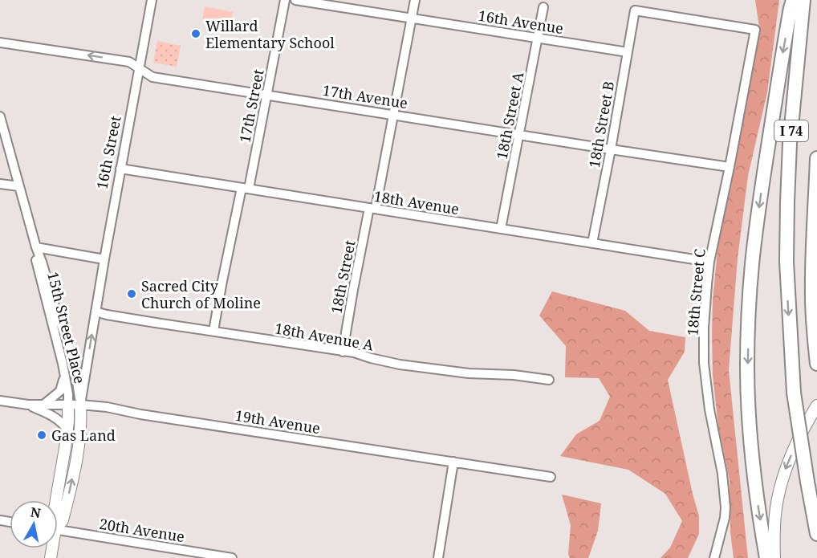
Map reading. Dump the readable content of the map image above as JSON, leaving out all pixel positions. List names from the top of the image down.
{
  "streets": {
    "highway": ["I 74"],
    "main road": ["15th Street Place"],
    "street": [
      "16th Avenue",
      "17th Avenue",
      "17th Street",
      "18th Street A",
      "18th Street B",
      "16th Street",
      "18th Avenue",
      "18th Street",
      "18th Street C",
      "18th Avenue A",
      "19th Avenue",
      "20th Avenue"
    ]
  },
  "crossings": [
    ["16th Avenue", "18th Street A"],
    ["16th Avenue", "18th Street B"],
    ["16th Avenue", "18th Street"],
    ["17th Avenue", "17th Street"],
    ["17th Avenue", "18th Street A"],
    ["17th Avenue", "18th Street B"],
    ["17th Avenue", "16th Street"],
    ["17th Avenue", "18th Street"],
    ["17th Avenue", "18th Street C"],
    ["17th Street", "18th Avenue"],
    ["17th Street", "18th Avenue A"],
    ["18th Street A", "18th Avenue"],
    ["18th Street B", "18th Avenue"],
    ["18th Street B", "18th Street C"],
    ["16th Street", "18th Avenue"],
    ["16th Street", "15th Street Place"],
    ["16th Street", "18th Avenue A"],
    ["16th Street", "19th Avenue"],
    ["18th Avenue", "18th Street"],
    ["18th Avenue", "18th Street C"],
    ["18th Street", "18th Avenue A"],
    ["15th Street Place", "19th Avenue"]
  ],
  "places": ["Willard Elementary School", "Sacred City Church of Moline", "Gas Land"],
  "north": "top"
}
